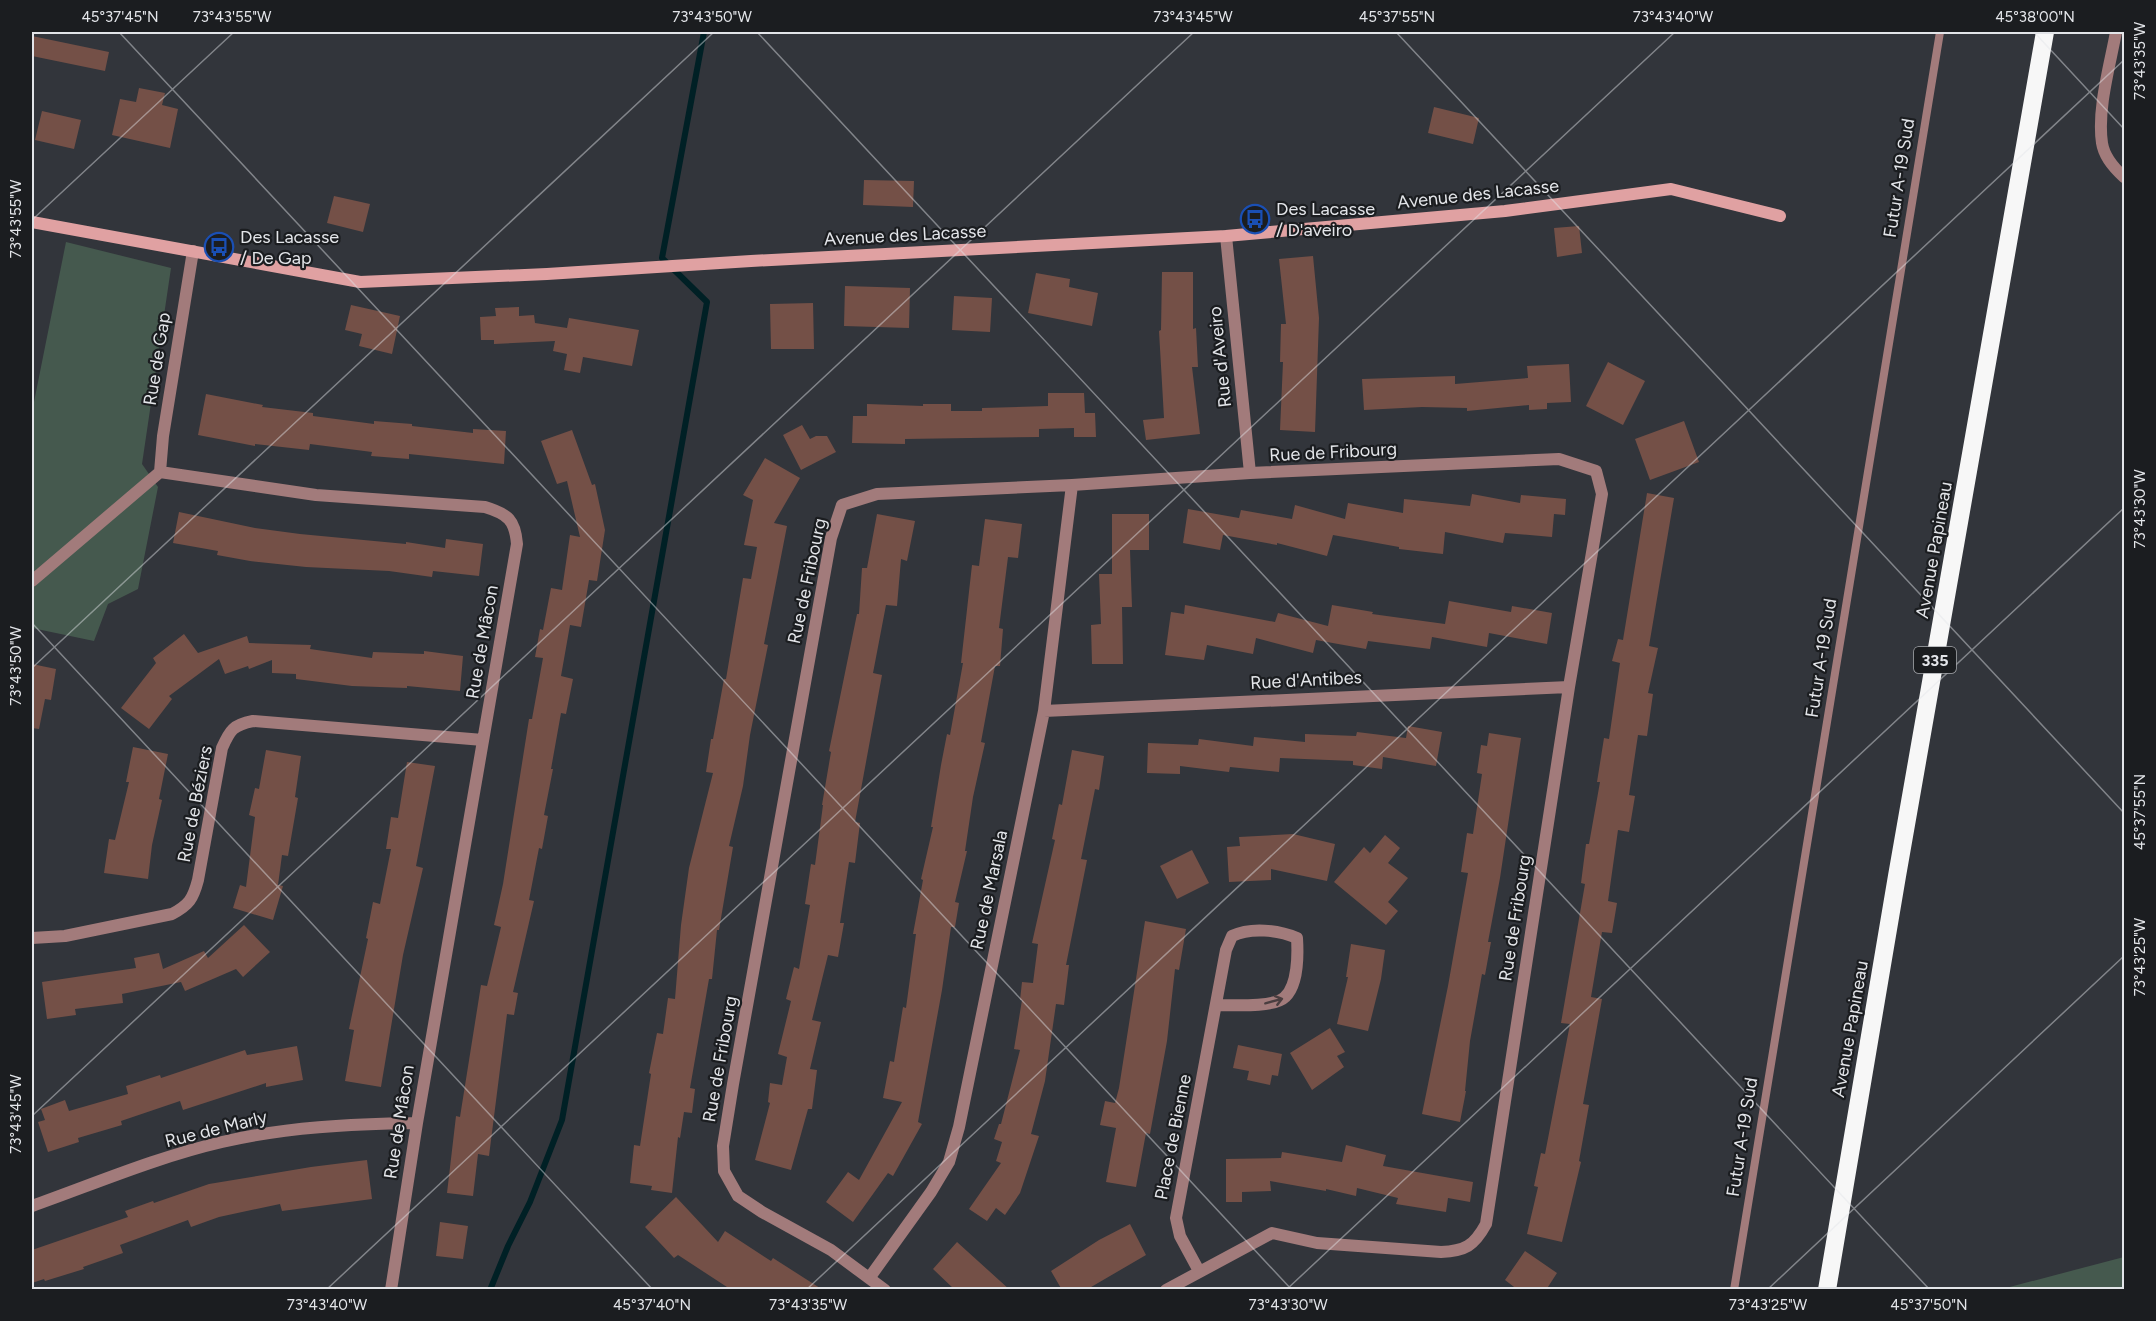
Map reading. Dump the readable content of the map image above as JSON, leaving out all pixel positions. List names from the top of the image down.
{
  "streets": {
    "highway": ["Avenue Papineau", "335"],
    "street": [
      "Avenue des Lacasse",
      "Rue d'Aveiro",
      "Rue de Gap",
      "Rue de Fribourg",
      "Rue de Mâcon",
      "Rue d'Antibes",
      "Rue de Béziers",
      "Rue de Marsala",
      "Rue de Marly",
      "Place de Bienne"
    ],
    "lane": ["Futur A-19 Sud"]
  },
  "crossings": [
    ["Avenue des Lacasse", "Rue d'Aveiro"],
    ["Avenue des Lacasse", "Rue de Gap"],
    ["Rue d'Aveiro", "Rue de Fribourg"],
    ["Rue de Gap", "Rue de Mâcon"],
    ["Rue de Fribourg", "Rue d'Antibes"],
    ["Rue de Fribourg", "Rue de Marsala"],
    ["Rue de Fribourg", "Place de Bienne"],
    ["Rue de Mâcon", "Rue de Béziers"],
    ["Rue de Mâcon", "Rue de Marly"],
    ["Rue d'Antibes", "Rue de Marsala"]
  ],
  "places": {
    "bus stop": ["Des Lacasse / D'aveiro", "Des Lacasse / De Gap"]
  },
  "coordinates": [
    "45°37'45\"N",
    "73°43'55\"W",
    "73°43'50\"W",
    "73°43'45\"W",
    "45°37'55\"N",
    "73°43'40\"W",
    "45°38'00\"N",
    "73°43'35\"W",
    "73°43'30\"W",
    "73°43'25\"W",
    "45°37'40\"N",
    "45°37'50\"N"
  ]
}
